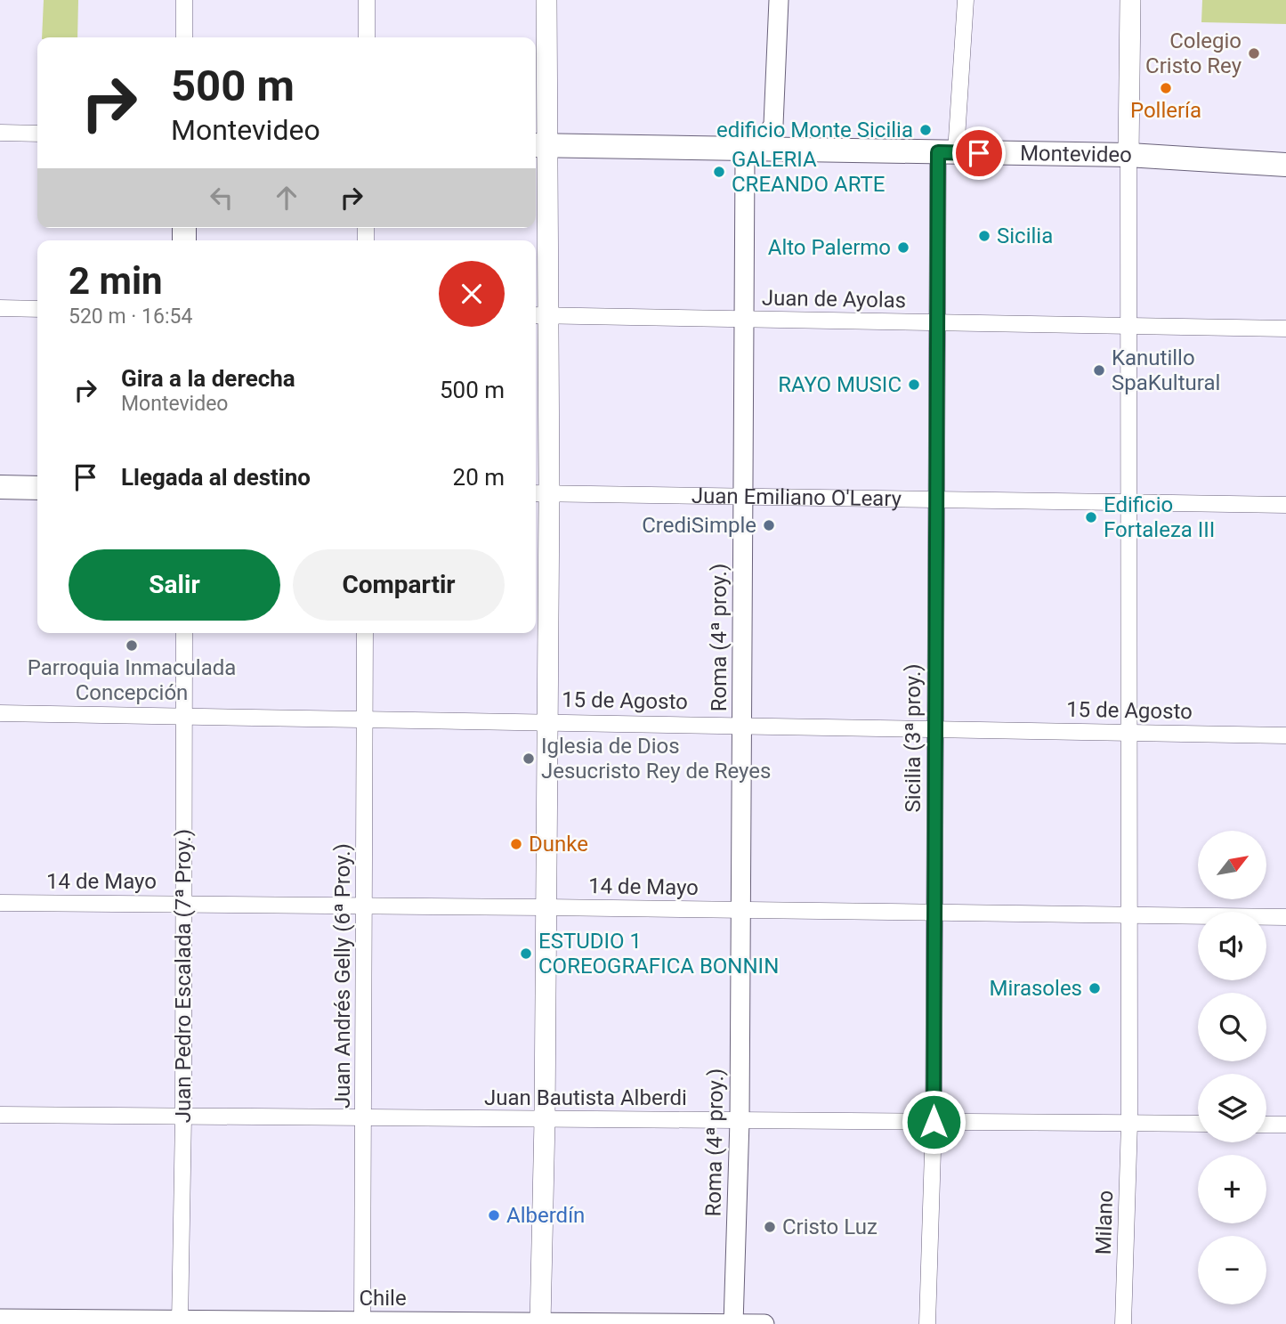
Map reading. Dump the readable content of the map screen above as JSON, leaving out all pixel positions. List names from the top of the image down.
{
  "streets": {
    "main road": ["Montevideo"],
    "street": [
      "Juan de Ayolas",
      "Juan Emiliano O'Leary",
      "Roma (4ª proy.)",
      "15 de Agosto",
      "Sicilia (3ª proy.)",
      "14 de Mayo",
      "Juan Pedro Escalada (7ª Proy.)",
      "Juan Andrés Gelly (6ª Proy.)",
      "Juan Bautista Alberdi",
      "Milano",
      "Chile"
    ]
  },
  "crossings": [
    ["Montevideo", "Roma (4ª proy.)"],
    ["Montevideo", "Sicilia (3ª proy.)"],
    ["Montevideo", "Milano"],
    ["Juan de Ayolas", "Roma (4ª proy.)"],
    ["Juan de Ayolas", "Sicilia (3ª proy.)"],
    ["Juan de Ayolas", "Milano"],
    ["Juan Emiliano O'Leary", "Roma (4ª proy.)"],
    ["Juan Emiliano O'Leary", "Sicilia (3ª proy.)"],
    ["Juan Emiliano O'Leary", "Milano"],
    ["Roma (4ª proy.)", "15 de Agosto"],
    ["Roma (4ª proy.)", "14 de Mayo"],
    ["Roma (4ª proy.)", "Juan Bautista Alberdi"],
    ["Roma (4ª proy.)", "Chile"],
    ["15 de Agosto", "Sicilia (3ª proy.)"],
    ["15 de Agosto", "Juan Pedro Escalada (7ª Proy.)"],
    ["15 de Agosto", "Juan Andrés Gelly (6ª Proy.)"],
    ["15 de Agosto", "Milano"],
    ["Sicilia (3ª proy.)", "14 de Mayo"],
    ["Sicilia (3ª proy.)", "Juan Bautista Alberdi"],
    ["14 de Mayo", "Juan Pedro Escalada (7ª Proy.)"],
    ["14 de Mayo", "Juan Andrés Gelly (6ª Proy.)"],
    ["14 de Mayo", "Milano"],
    ["Juan Pedro Escalada (7ª Proy.)", "Juan Bautista Alberdi"],
    ["Juan Pedro Escalada (7ª Proy.)", "Chile"],
    ["Juan Andrés Gelly (6ª Proy.)", "Juan Bautista Alberdi"],
    ["Juan Andrés Gelly (6ª Proy.)", "Chile"],
    ["Juan Bautista Alberdi", "Milano"]
  ],
  "places": [
    "Colegio Cristo Rey",
    "Pollería",
    "edificio Monte Sicilia",
    "GALERIA CREANDO ARTE",
    "Sicilia",
    "Alto Palermo",
    "Kanutillo SpaKultural",
    "RAYO MUSIC",
    "Edificio Fortaleza III",
    "CrediSimple",
    "Parroquia Inmaculada Concepción",
    "Iglesia de Dios Jesucristo Rey de Reyes",
    "Dunke",
    "ESTUDIO 1 COREOGRAFICA BONNIN",
    "Mirasoles",
    "Alberdín",
    "Cristo Luz"
  ],
  "north": "top right",
  "page": {
    "turn": ["500 m", "Montevideo"],
    "heading": ["2 min", "520 m · 16:54"],
    "list": [
      {
        "name": "Gira a la derecha",
        "note": "Montevideo",
        "value": "500 m"
      },
      {
        "name": "Llegada al destino",
        "value": "20 m"
      }
    ],
    "buttons": ["Salir", "Compartir"],
    "map_buttons": ["+", "−"]
  }
}
